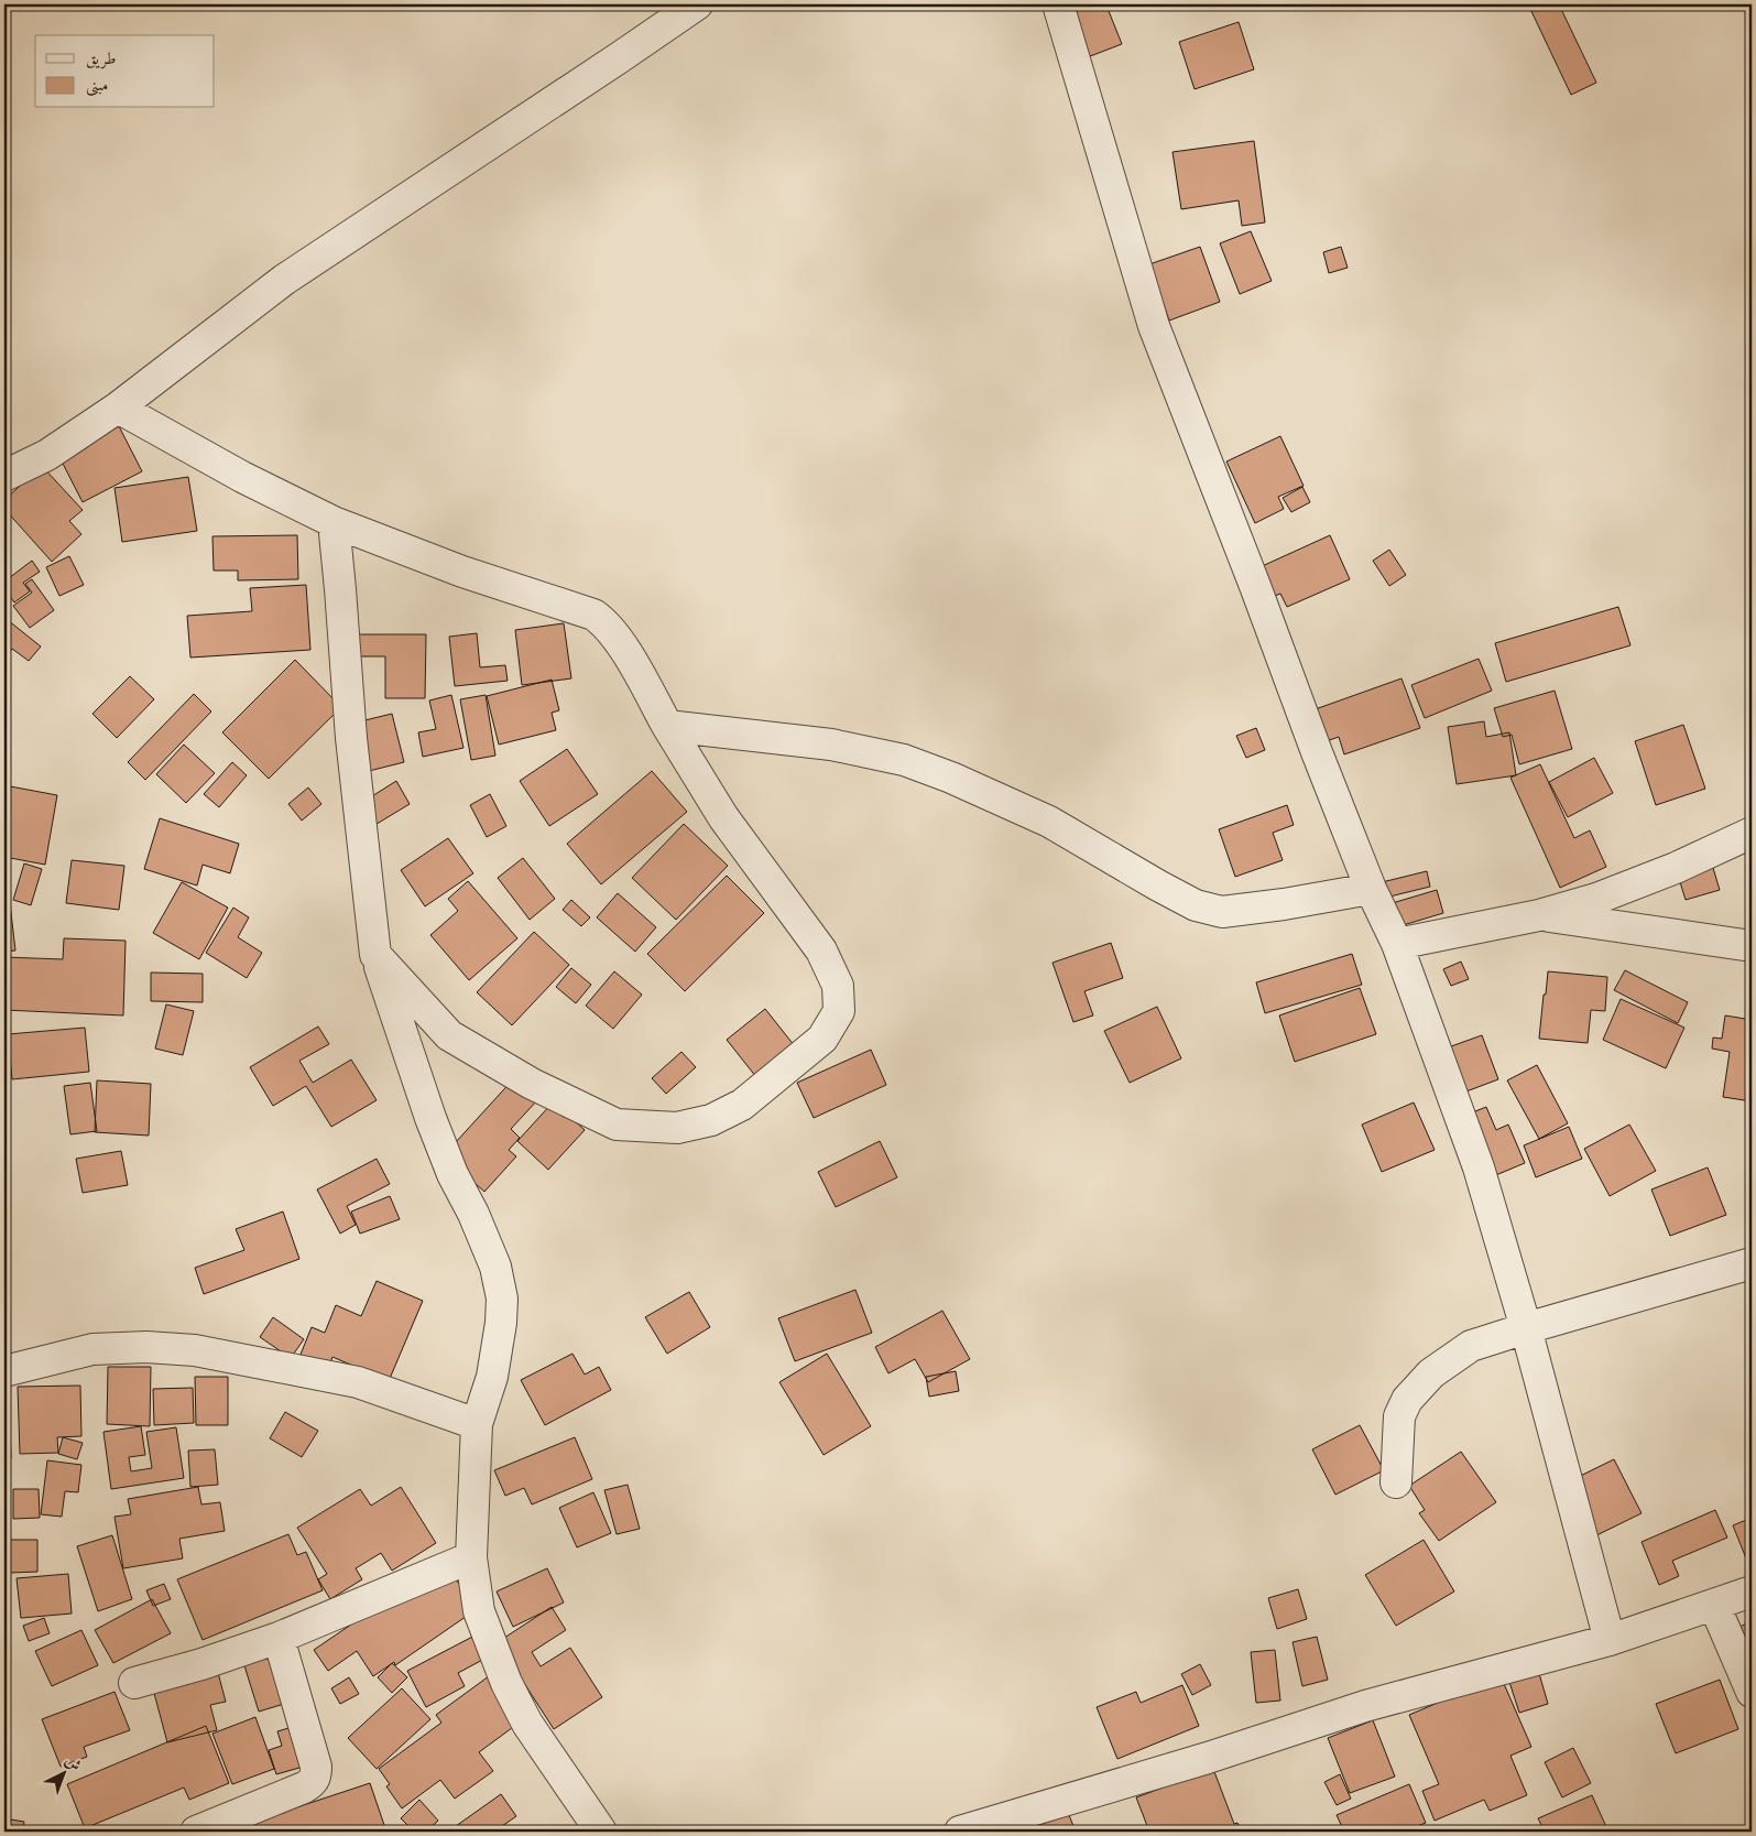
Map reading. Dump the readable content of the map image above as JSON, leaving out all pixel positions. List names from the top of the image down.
{
  "legend": ["طريق", "مبنى"],
  "north": "top right"
}
